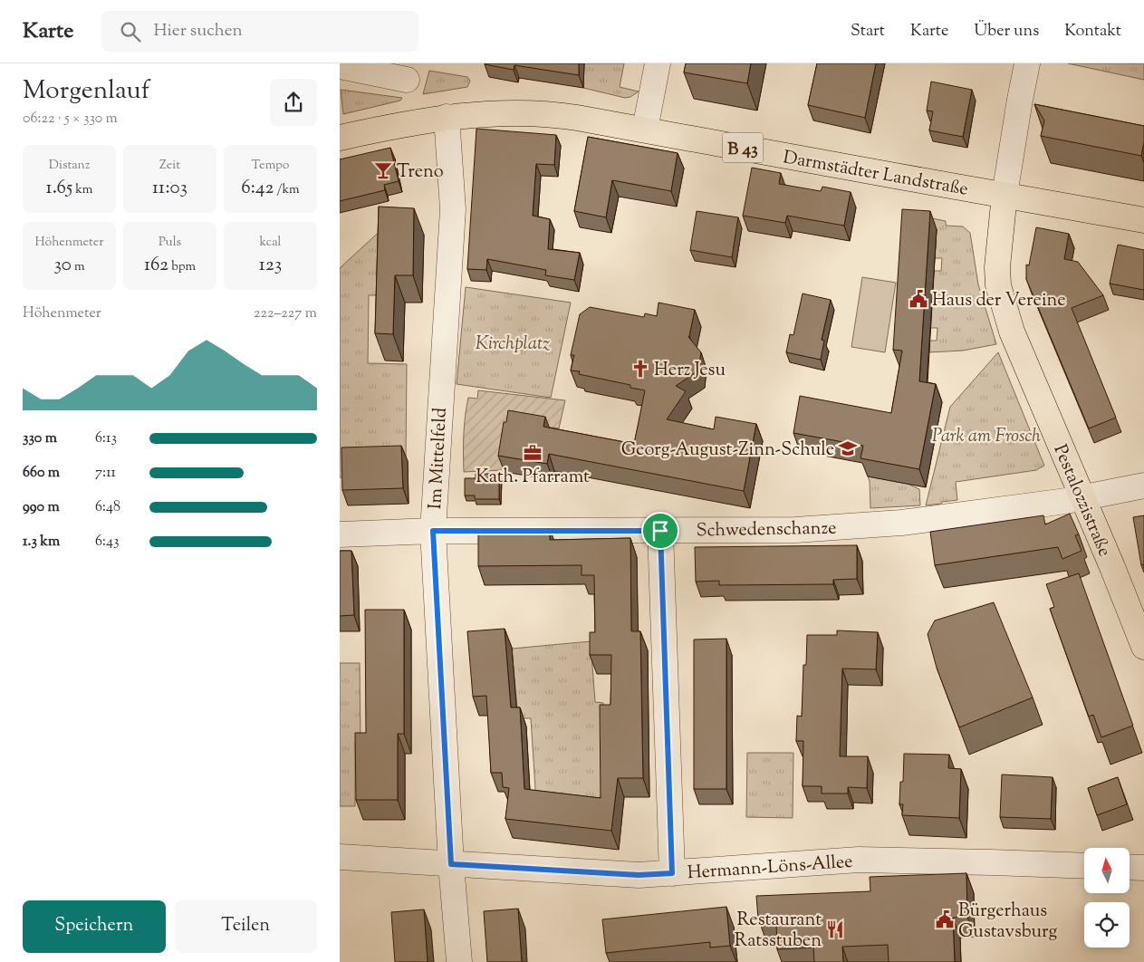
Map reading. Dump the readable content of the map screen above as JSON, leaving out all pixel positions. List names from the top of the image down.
{
  "streets": {
    "main road": ["B 43", "Darmstädter Landstraße", "Pestalozzistraße"],
    "street": ["Im Mittelfeld", "Schwedenschanze", "Hermann-Löns-Allee"]
  },
  "crossings": [
    ["Darmstädter Landstraße", "Im Mittelfeld"],
    ["Darmstädter Landstraße", "Pestalozzistraße"],
    ["Im Mittelfeld", "Schwedenschanze"],
    ["Im Mittelfeld", "Hermann-Löns-Allee"],
    ["Pestalozzistraße", "Schwedenschanze"]
  ],
  "parks": ["Kirchplatz", "Park am Frosch"],
  "places": {
    "bar": ["Treno"],
    "public building": ["Haus der Vereine", "Bürgerhaus Gustavsburg"],
    "church": ["Herz Jesu"],
    "school or university": ["Georg-August-Zinn-Schule"],
    "office": ["Kath. Pfarramt"],
    "restaurant": ["Restaurant Ratsstuben"]
  },
  "north": "top",
  "page": {
    "header": "Karte",
    "search": "Hier suchen",
    "nav": [
      "Start",
      "Karte",
      "Über uns",
      "Kontakt"
    ],
    "heading": ["Morgenlauf", "06:22 · 5 × 330 m"],
    "stats": [
      ["Distanz", "1.65 km"],
      ["Zeit", "11:03"],
      ["Tempo", "6:42 /km"],
      ["Höhenmeter", "30 m"],
      ["Puls", "162 bpm"],
      ["kcal", "123"]
    ],
    "chart": ["Höhenmeter", "222–227 m"],
    "list": [
      {
        "name": "330 m",
        "note": "6:13"
      },
      {
        "name": "660 m",
        "note": "7:11"
      },
      {
        "name": "990 m",
        "note": "6:48"
      },
      {
        "name": "1.3 km",
        "note": "6:43"
      }
    ],
    "buttons": ["Speichern", "Teilen"]
  }
}
